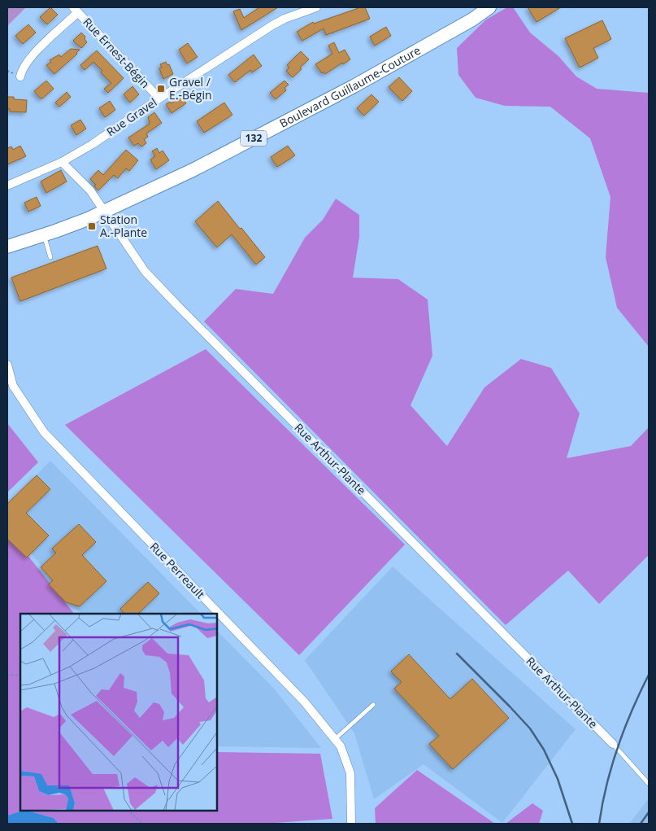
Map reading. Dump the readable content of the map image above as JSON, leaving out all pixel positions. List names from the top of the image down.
{
  "streets": {
    "main road": ["Boulevard Guillaume-Couture", "132"],
    "street": [
      "Rue Ernest-Bégin",
      "Rue Gravel",
      "Rue Arthur-Plante",
      "Rue Perreault"
    ]
  },
  "crossings": [
    ["Rue Ernest-Bégin", "Rue Gravel"],
    ["Boulevard Guillaume-Couture", "Rue Arthur-Plante"],
    ["Rue Gravel", "Rue Arthur-Plante"]
  ],
  "places": {
    "transit": ["Gravel / E.-Bégin", "Station A.-Plante"]
  }
}
